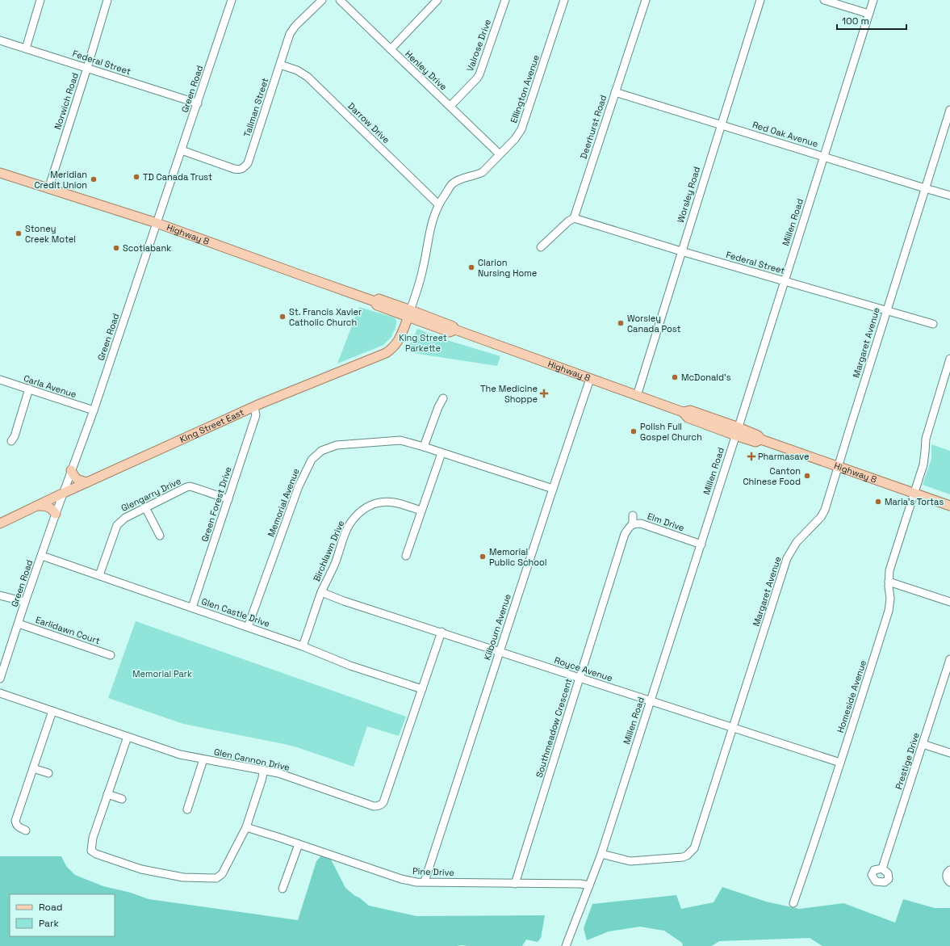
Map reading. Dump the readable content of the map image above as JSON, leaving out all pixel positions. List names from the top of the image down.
{
  "streets": {
    "main road": ["Highway 8", "King Street East"],
    "street": [
      "Valrose Drive",
      "Federal Street",
      "Henley Drive",
      "Green Road",
      "Ellington Avenue",
      "Norwich Road",
      "Tallman Street",
      "Darrow Drive",
      "Deerhurst Road",
      "Red Oak Avenue",
      "Worsley Road",
      "Millen Road",
      "Margaret Avenue",
      "Carla Avenue",
      "Glengarry Drive",
      "Memorial Avenue",
      "Green Forest Drive",
      "Elm Drive",
      "Birchlawn Drive",
      "Glen Castle Drive",
      "Kilbourn Avenue",
      "Earlidawn Court",
      "Royce Avenue",
      "Homeside Avenue",
      "Southmeadow Crescent",
      "Glen Cannon Drive",
      "Prestige Drive",
      "Pine Drive"
    ]
  },
  "crossings": [
    ["Valrose Drive", "Henley Drive"],
    ["Federal Street", "Green Road"],
    ["Federal Street", "Norwich Road"],
    ["Federal Street", "Deerhurst Road"],
    ["Federal Street", "Worsley Road"],
    ["Federal Street", "Millen Road"],
    ["Federal Street", "Margaret Avenue"],
    ["Henley Drive", "Ellington Avenue"],
    ["Green Road", "Tallman Street"],
    ["Green Road", "Highway 8"],
    ["Green Road", "Carla Avenue"],
    ["Green Road", "King Street East"],
    ["Green Road", "Glen Castle Drive"],
    ["Green Road", "Earlidawn Court"],
    ["Ellington Avenue", "Darrow Drive"],
    ["Ellington Avenue", "Highway 8"],
    ["Ellington Avenue", "King Street East"],
    ["Norwich Road", "Highway 8"],
    ["Tallman Street", "Darrow Drive"],
    ["Deerhurst Road", "Red Oak Avenue"],
    ["Red Oak Avenue", "Worsley Road"],
    ["Red Oak Avenue", "Millen Road"],
    ["Red Oak Avenue", "Margaret Avenue"],
    ["Worsley Road", "Highway 8"],
    ["Millen Road", "Highway 8"],
    ["Millen Road", "Margaret Avenue"],
    ["Millen Road", "Elm Drive"],
    ["Millen Road", "Royce Avenue"],
    ["Millen Road", "Pine Drive"],
    ["Highway 8", "Margaret Avenue"],
    ["Highway 8", "King Street East"],
    ["Highway 8", "Kilbourn Avenue"],
    ["Highway 8", "Homeside Avenue"],
    ["Margaret Avenue", "Royce Avenue"],
    ["King Street East", "Green Forest Drive"],
    ["Glengarry Drive", "Green Forest Drive"],
    ["Glengarry Drive", "Glen Castle Drive"],
    ["Memorial Avenue", "Glen Castle Drive"],
    ["Memorial Avenue", "Kilbourn Avenue"],
    ["Green Forest Drive", "Glen Castle Drive"],
    ["Elm Drive", "Southmeadow Crescent"],
    ["Birchlawn Drive", "Glen Castle Drive"],
    ["Birchlawn Drive", "Royce Avenue"],
    ["Glen Castle Drive", "Glen Cannon Drive"],
    ["Kilbourn Avenue", "Royce Avenue"],
    ["Kilbourn Avenue", "Pine Drive"],
    ["Royce Avenue", "Homeside Avenue"],
    ["Royce Avenue", "Southmeadow Crescent"],
    ["Royce Avenue", "Glen Cannon Drive"],
    ["Southmeadow Crescent", "Pine Drive"]
  ],
  "parks": ["King Street Parkette", "Memorial Park"],
  "places": {
    "other": [
      "TD Canada Trust",
      "Meridian Credit Union",
      "Stoney Creek Motel",
      "Scotiabank",
      "Clarion Nursing Home",
      "St. Francis Xavier Catholic Church",
      "Worsley Canada Post",
      "McDonald's",
      "Polish Full Gospel Church",
      "Canton Chinese Food",
      "Maria's Tortas",
      "Memorial Public School"
    ],
    "health": ["The Medicine Shoppe", "Pharmasave"]
  },
  "legend": ["Road", "Park"],
  "scale_bar": "100 m"
}
